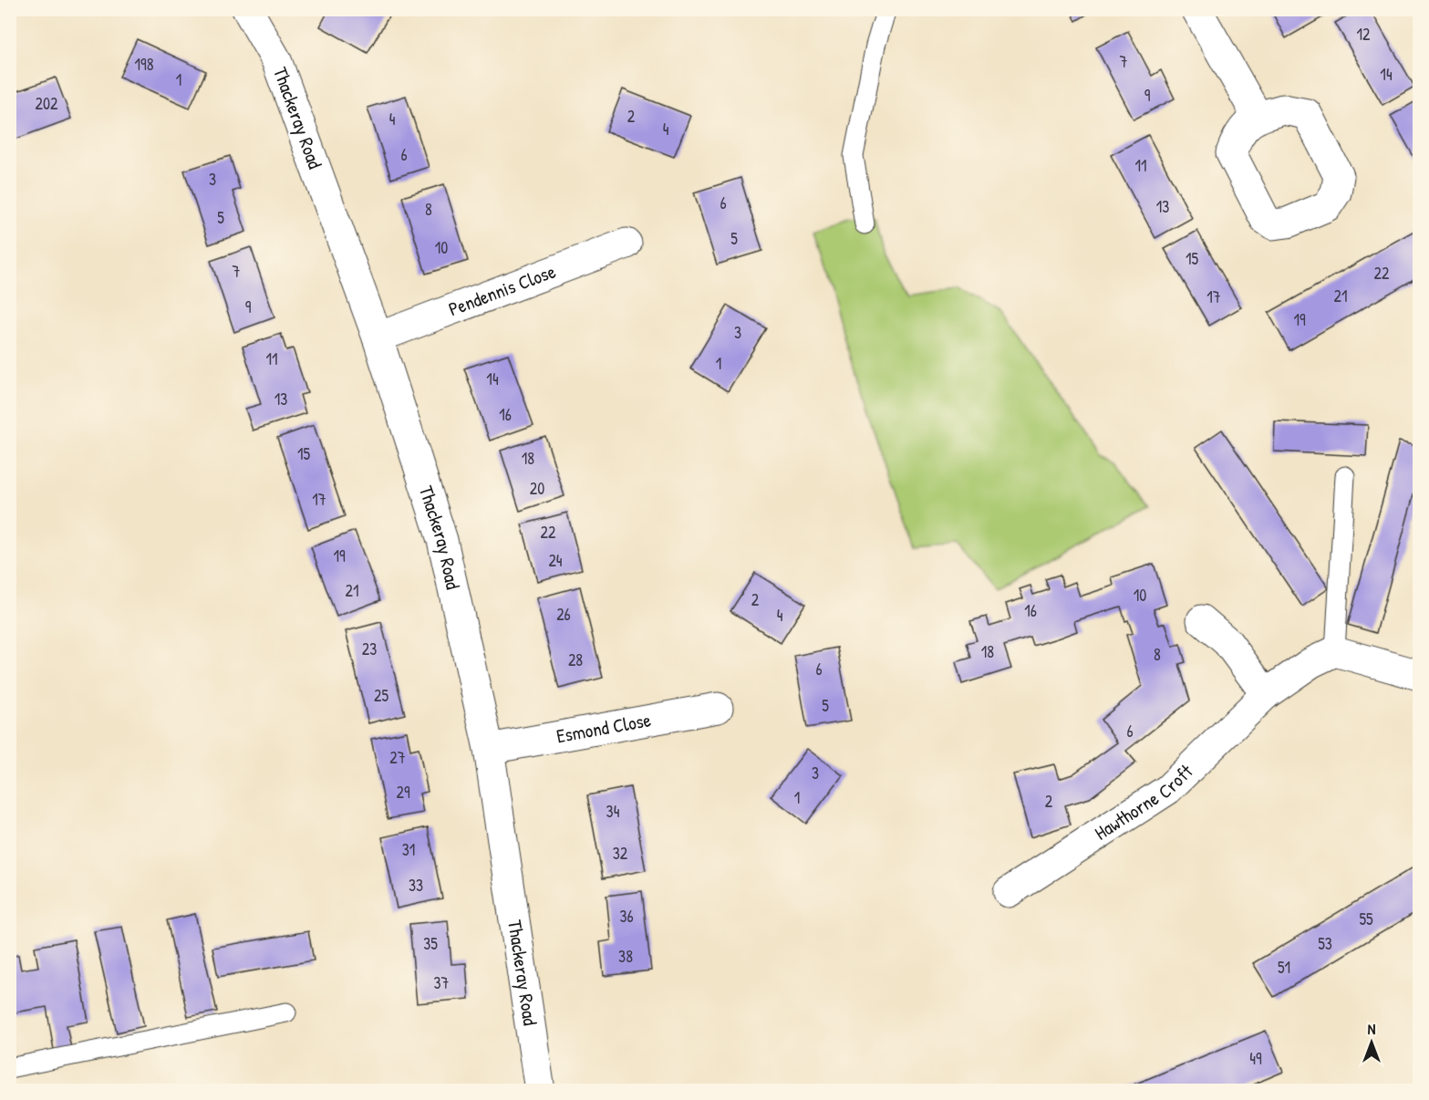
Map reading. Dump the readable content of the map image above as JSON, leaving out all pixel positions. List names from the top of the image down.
{
  "streets": {
    "street": [
      "Thackeray Road",
      "Pendennis Close",
      "Esmond Close",
      "Hawthorne Croft"
    ]
  },
  "crossings": [
    ["Thackeray Road", "Pendennis Close"],
    ["Thackeray Road", "Esmond Close"]
  ],
  "house_numbers": [
    "12",
    "7",
    "198",
    "14",
    "1",
    "9",
    "202",
    "2",
    "4",
    "4",
    "6",
    "11",
    "3",
    "6",
    "13",
    "8",
    "5",
    "5",
    "10",
    "15",
    "7",
    "22",
    "21",
    "17",
    "9",
    "19",
    "3",
    "11",
    "1",
    "14",
    "13",
    "16",
    "15",
    "18",
    "20",
    "17",
    "22",
    "19",
    "24",
    "21",
    "10",
    "2",
    "16",
    "26",
    "4",
    "23",
    "18",
    "8",
    "28",
    "6",
    "25",
    "5",
    "6",
    "27",
    "3",
    "29",
    "1",
    "2",
    "34",
    "31",
    "32",
    "33",
    "36",
    "55",
    "35",
    "53",
    "38",
    "51",
    "37",
    "49"
  ],
  "north": "top"
}
